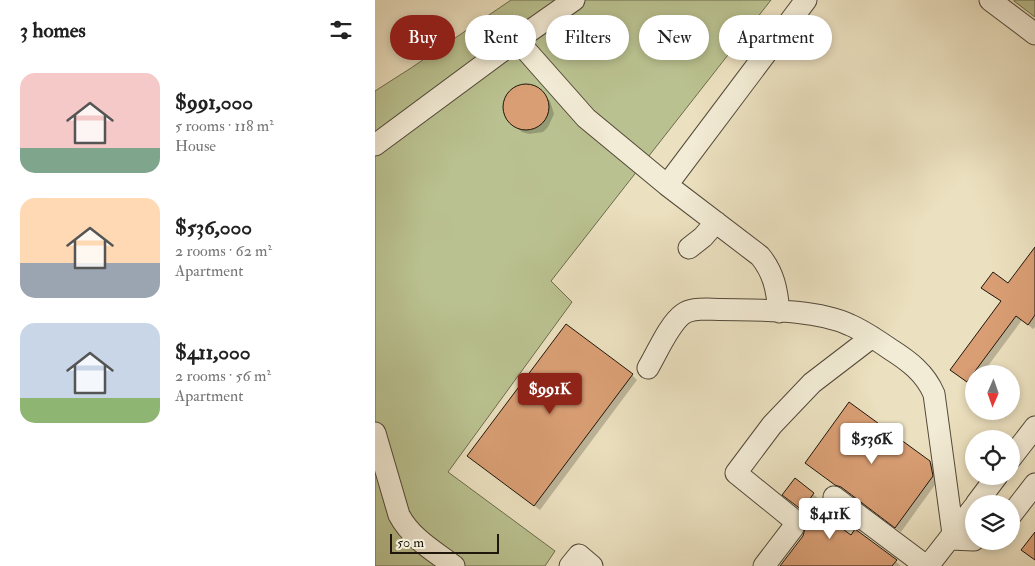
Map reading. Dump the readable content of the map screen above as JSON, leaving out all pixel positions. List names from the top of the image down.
{
  "scale_bar": "50 m",
  "north": "bottom",
  "page": {
    "heading": "3 homes",
    "chip": [
      "Buy",
      "Rent",
      "Filters",
      "New",
      "Apartment"
    ],
    "list": [
      {
        "name": "$991,000",
        "note": "5 rooms · 118 m² · House"
      },
      {
        "name": "$536,000",
        "note": "2 rooms · 62 m² · Apartment"
      },
      {
        "name": "$411,000",
        "note": "2 rooms · 56 m² · Apartment"
      }
    ],
    "price": ["$991K", "$536K", "$411K"],
    "scale": "50 m"
  }
}
